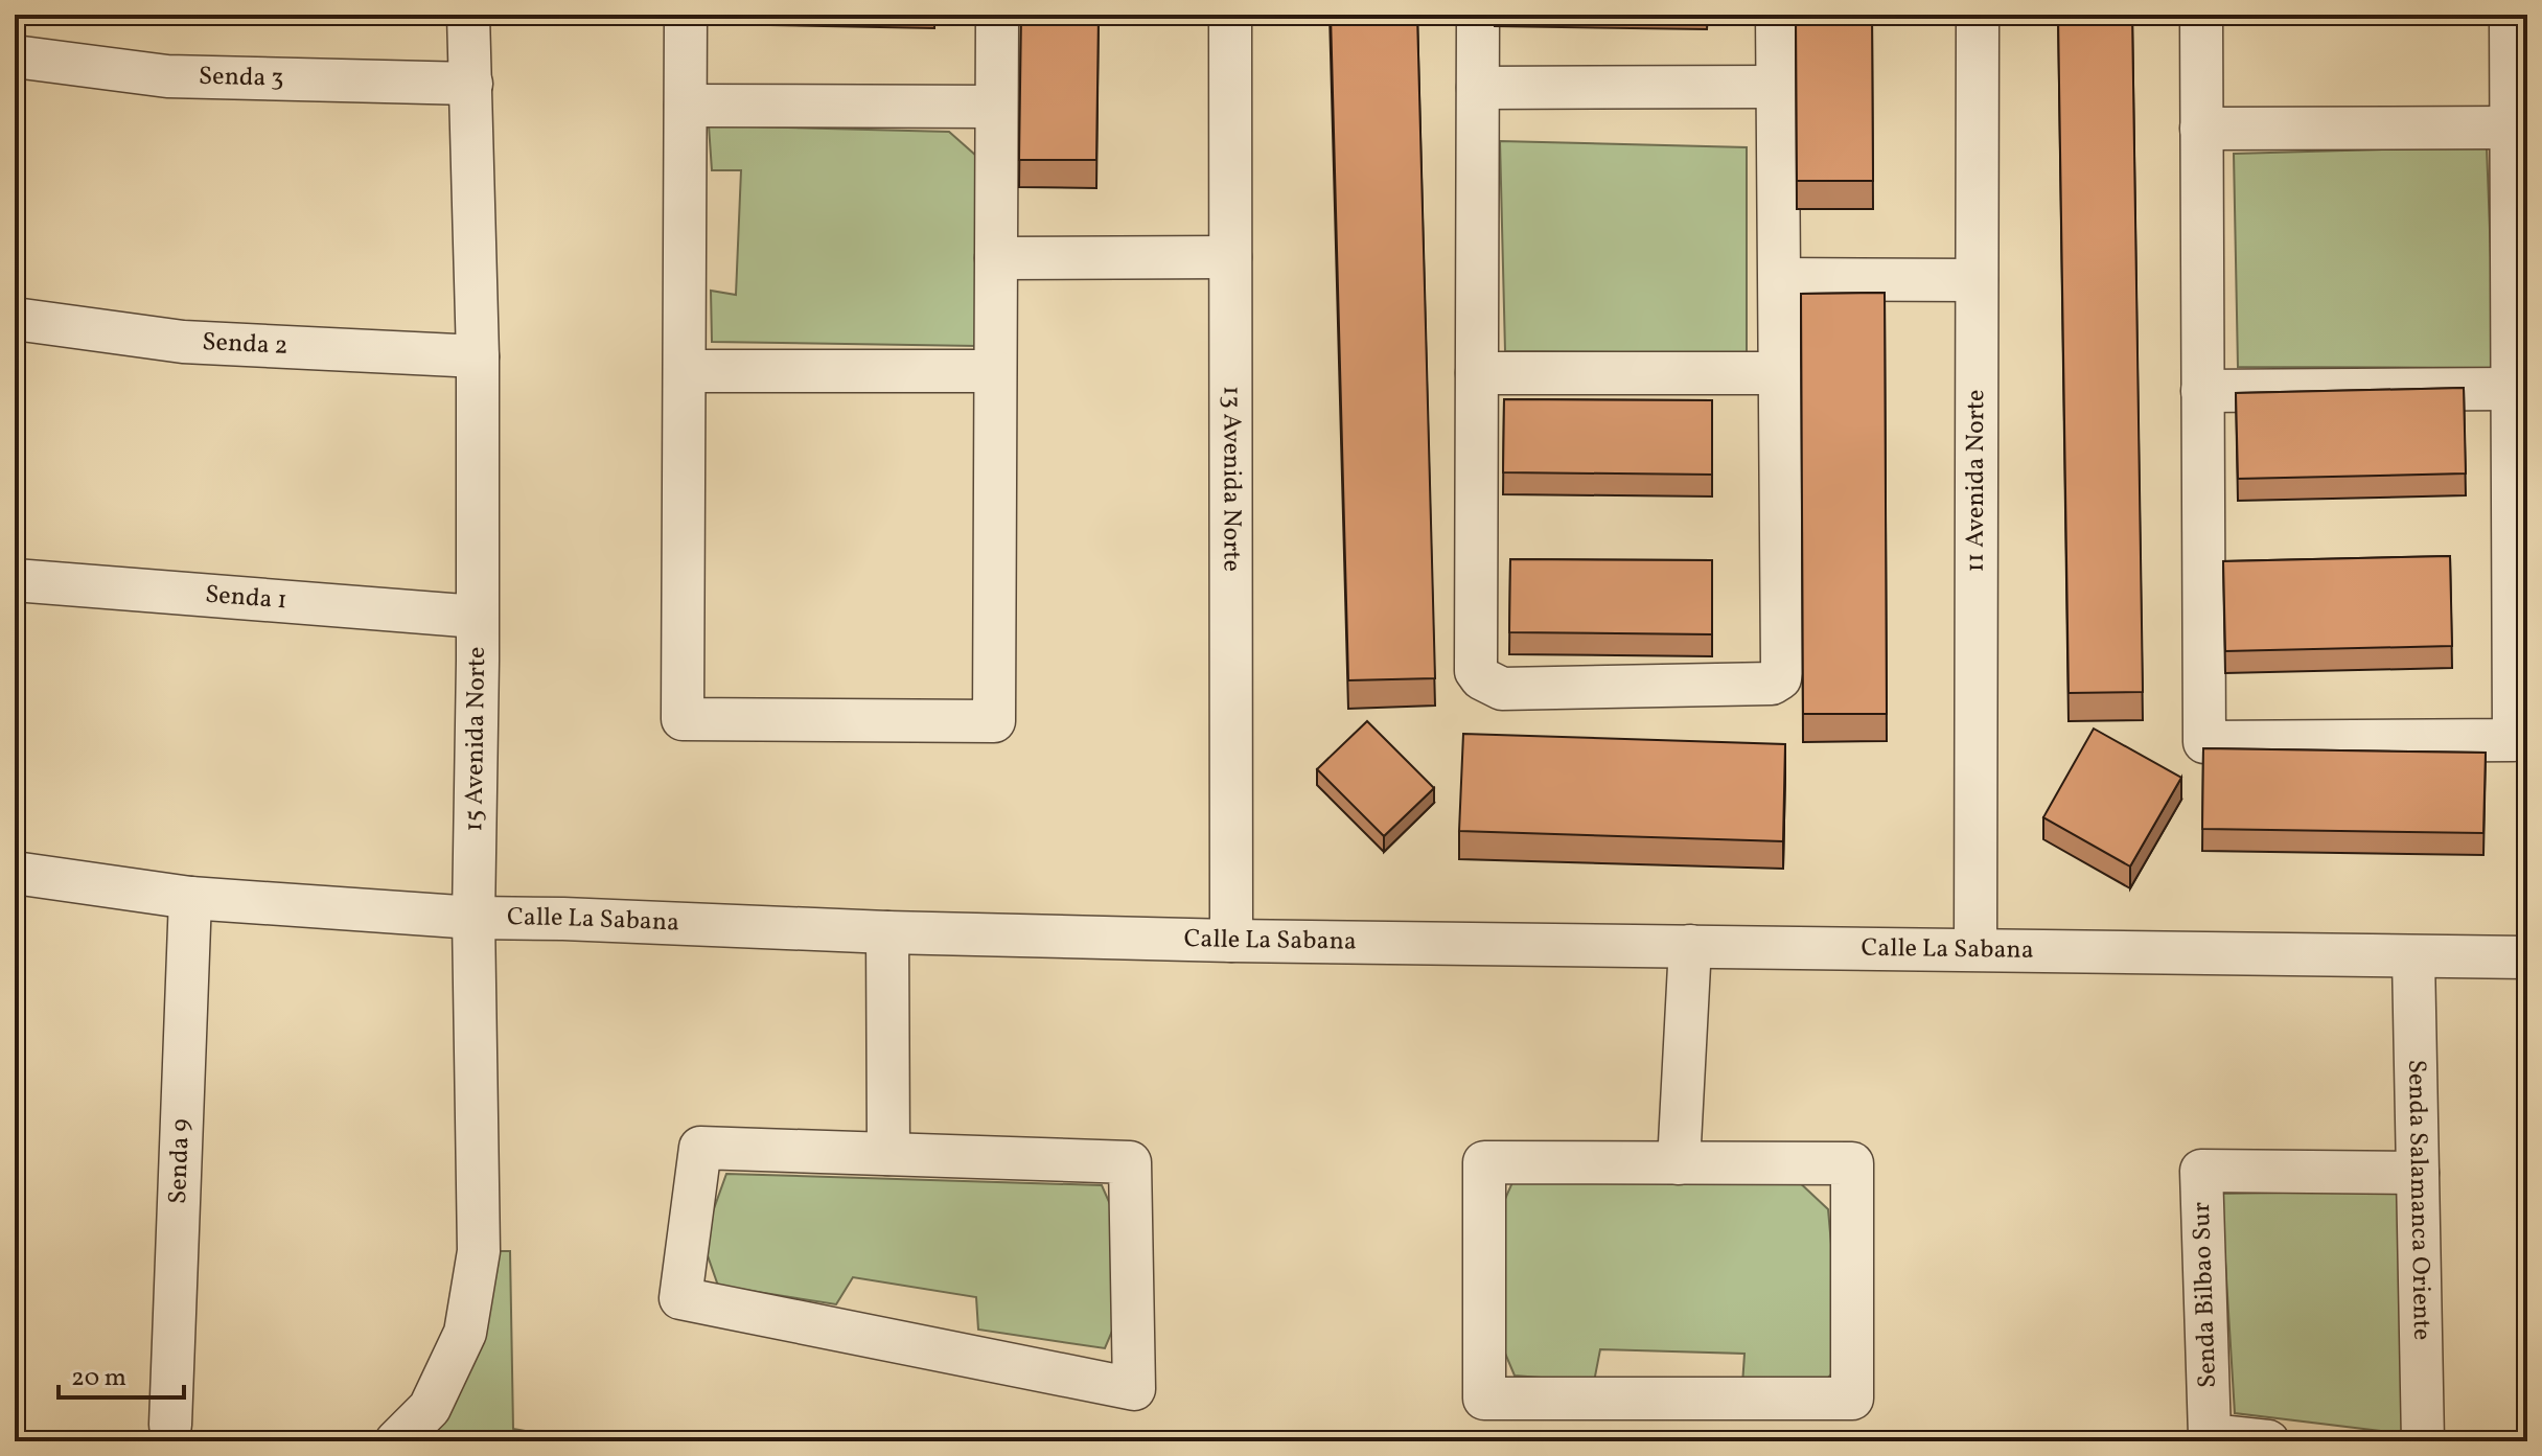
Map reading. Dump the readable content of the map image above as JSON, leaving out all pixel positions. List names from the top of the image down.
{
  "streets": {
    "street": [
      "Senda 3",
      "Senda 2",
      "13 Avenida Norte",
      "11 Avenida Norte",
      "Senda 1",
      "15 Avenida Norte",
      "Calle La Sabana",
      "Senda 9",
      "Senda Salamanca Oriente",
      "Senda Bilbao Sur"
    ]
  },
  "crossings": [
    ["Senda 3", "15 Avenida Norte"],
    ["Senda 2", "15 Avenida Norte"],
    ["13 Avenida Norte", "Calle La Sabana"],
    ["11 Avenida Norte", "Calle La Sabana"],
    ["Senda 1", "15 Avenida Norte"],
    ["15 Avenida Norte", "Calle La Sabana"],
    ["Calle La Sabana", "Senda 9"],
    ["Calle La Sabana", "Senda Salamanca Oriente"],
    ["Senda Salamanca Oriente", "Senda Bilbao Sur"]
  ],
  "scale_bar": "20 m"
}
